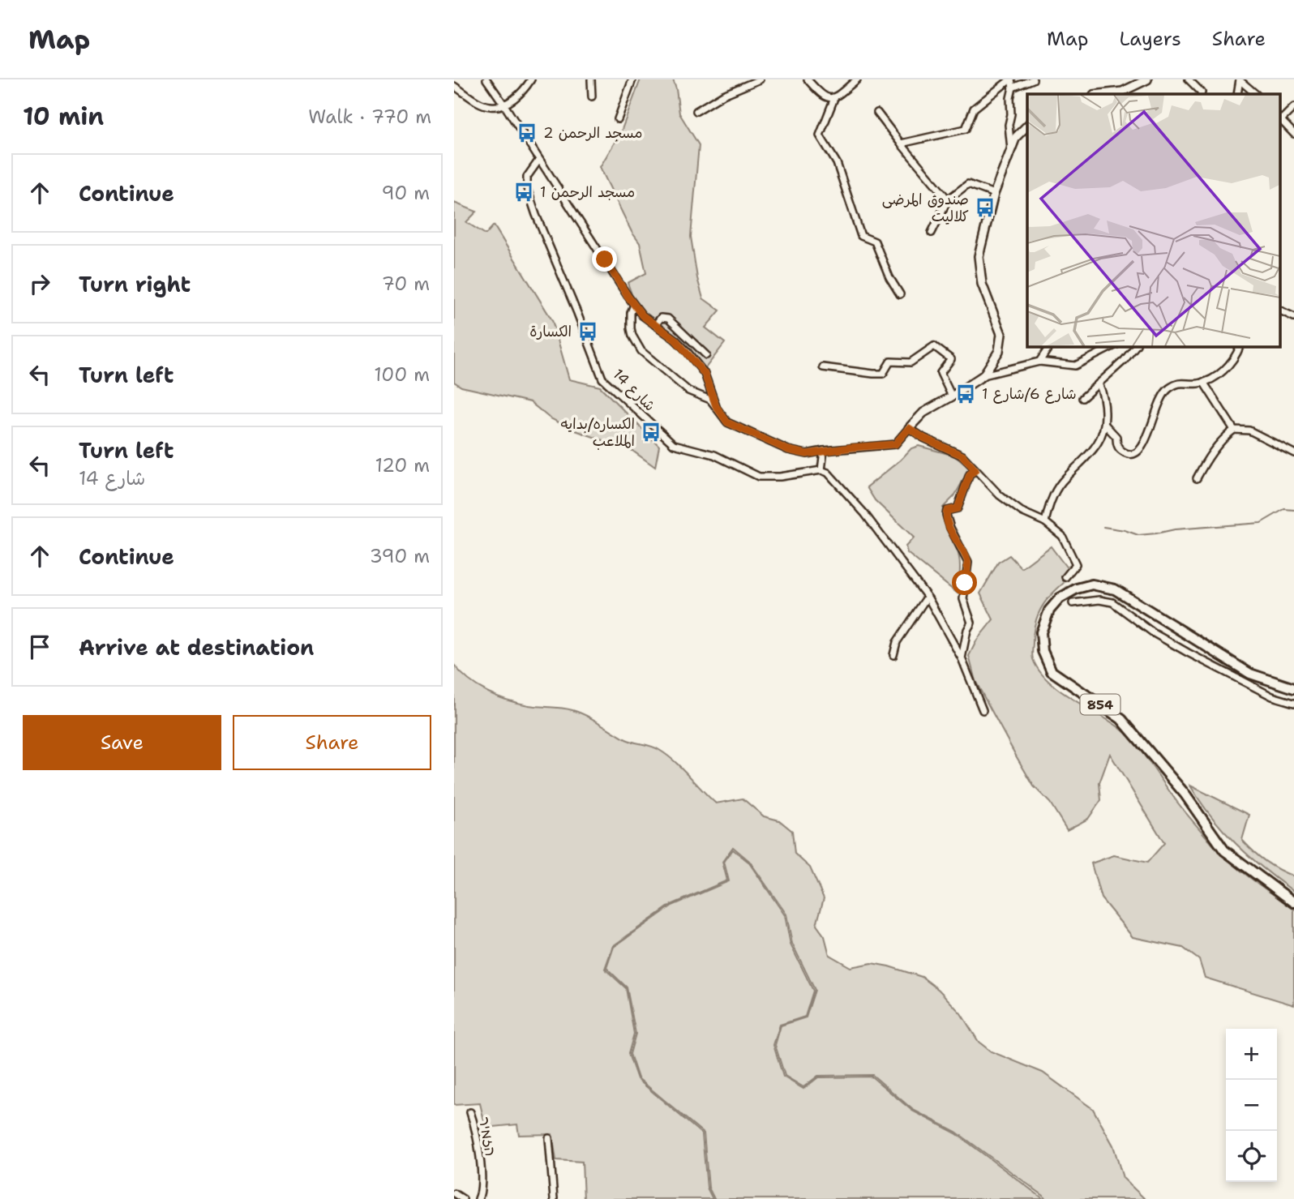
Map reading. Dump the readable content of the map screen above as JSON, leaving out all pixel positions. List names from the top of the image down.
{
  "streets": {
    "main road": ["854"],
    "street": ["شارع 14", "הזמיר"]
  },
  "places": {
    "bus stop": [
      "مسجد الرحمن 2",
      "مسجد الرحمن 1",
      "صندوق المرضى كلاليت",
      "الكسارة",
      "شارع 6/شارع 1",
      "الكساره/بدايه الملاعب"
    ]
  },
  "page": {
    "header": "Map",
    "nav": ["Map", "Layers", "Share"],
    "heading": ["10 min", "Walk · 770 m"],
    "list": [
      ["Continue", "90 m"],
      ["Turn right", "70 m"],
      ["Turn left", "100 m"],
      ["Turn left", "شارع 14", "120 m"],
      ["Continue", "390 m"],
      "Arrive at destination"
    ],
    "buttons": ["Save", "Share"],
    "map_buttons": ["+", "−"]
  }
}
